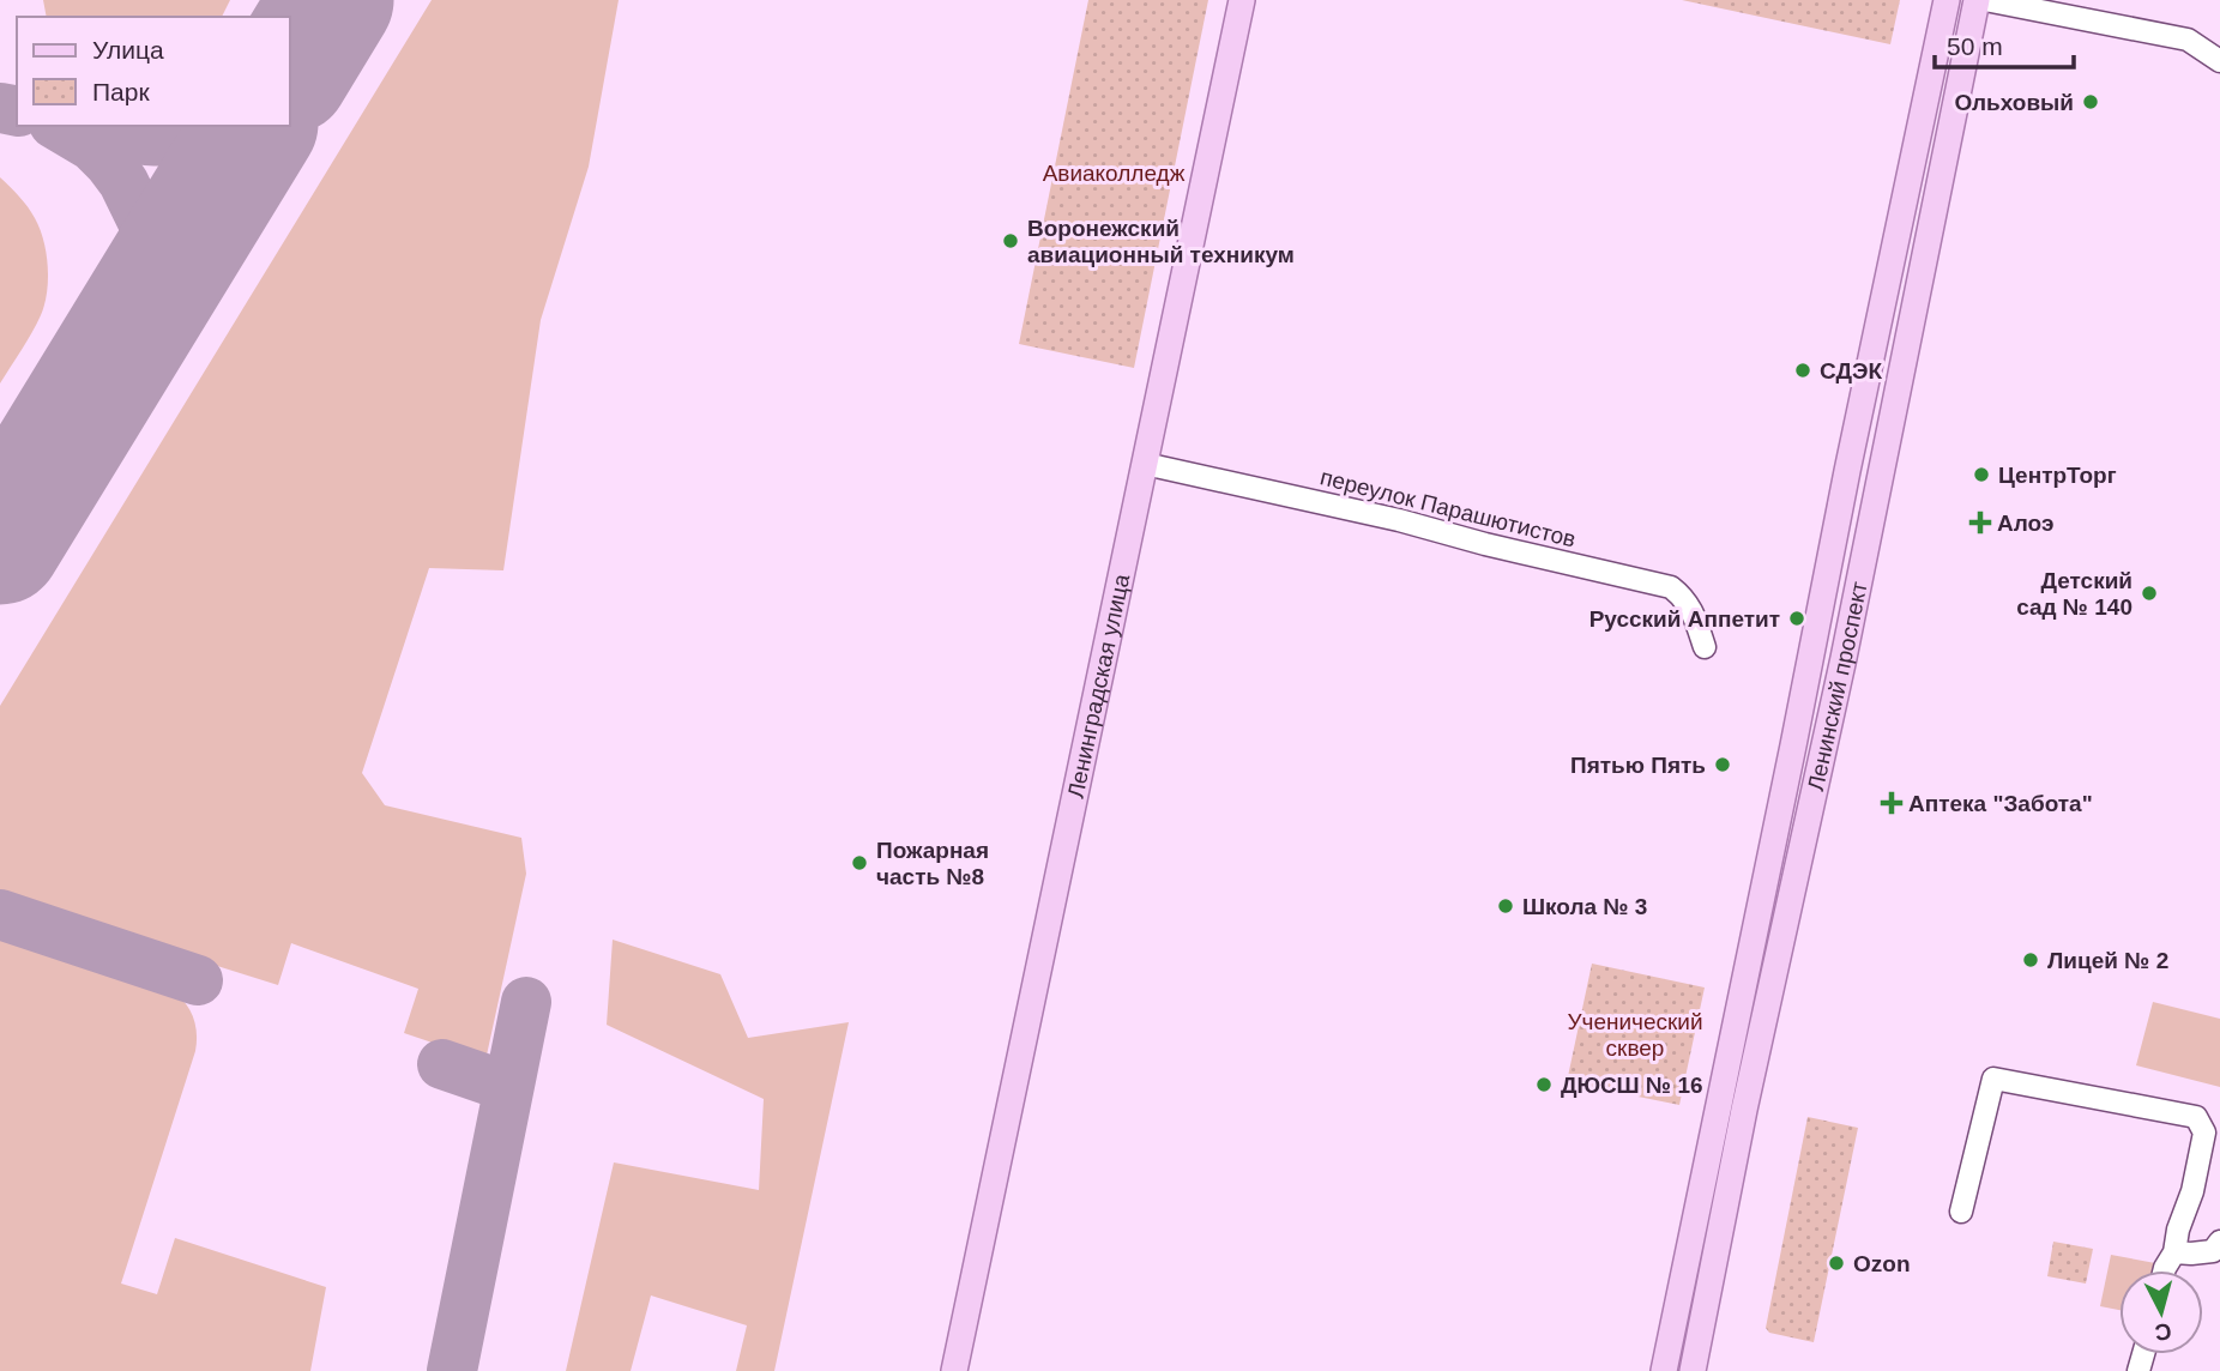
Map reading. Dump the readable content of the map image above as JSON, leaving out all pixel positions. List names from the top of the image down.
{
  "streets": {
    "main road": ["Ленинградская улица", "Ленинский проспект"],
    "street": ["переулок Парашютистов"]
  },
  "crossings": [
    ["переулок Парашютистов", "Ленинградская улица"]
  ],
  "parks": ["Авиаколледж", "Ученический сквер"],
  "places": {
    "other": [
      "Ольховый",
      "Воронежский авиационный техникум",
      "СДЭК",
      "ЦентрТорг",
      "Детский сад № 140",
      "Русский Аппетит",
      "Пятью Пять",
      "Пожарная часть №8",
      "Школа № 3",
      "Лицей № 2",
      "ДЮСШ № 16",
      "Ozon"
    ],
    "health": ["Алоэ", "Аптека \"Забота\""]
  },
  "legend": ["Улица", "Парк"],
  "scale_bar": "50 m",
  "north": "bottom"
}
